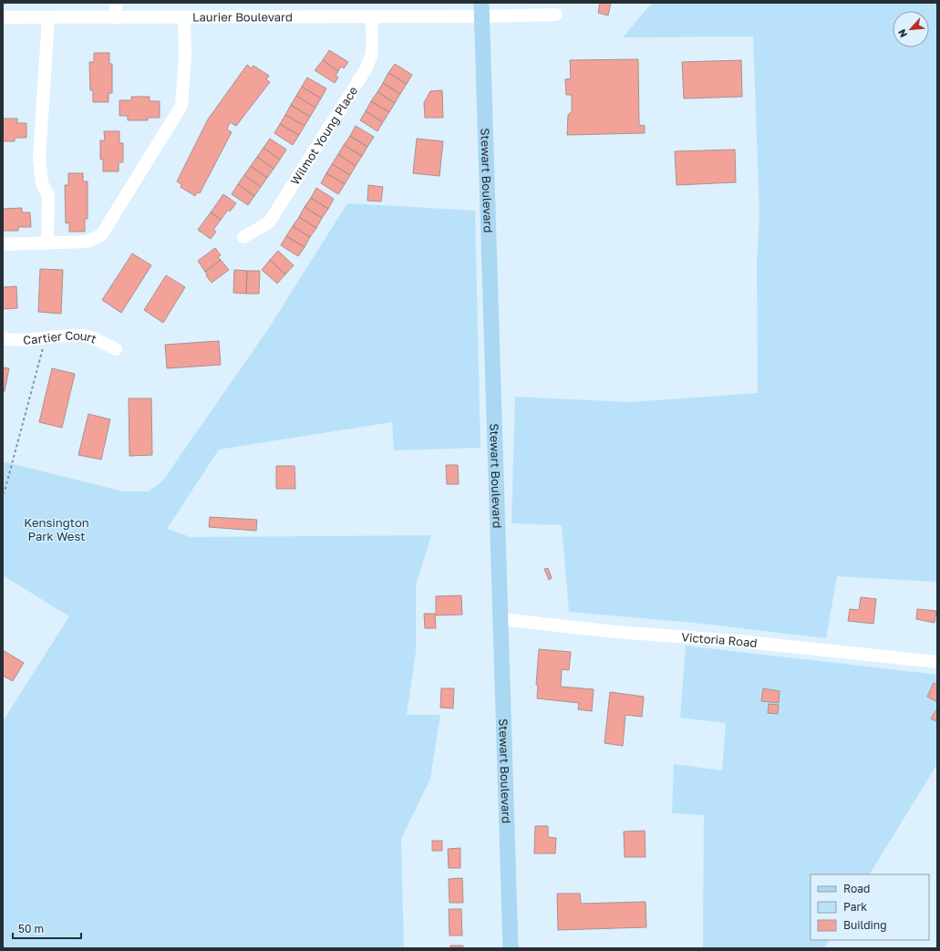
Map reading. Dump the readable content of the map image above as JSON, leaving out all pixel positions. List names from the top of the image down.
{
  "streets": {
    "main road": ["Stewart Boulevard"],
    "street": [
      "Laurier Boulevard",
      "Wilmot Young Place",
      "Cartier Court",
      "Victoria Road"
    ]
  },
  "crossings": [
    ["Laurier Boulevard", "Wilmot Young Place"],
    ["Laurier Boulevard", "Stewart Boulevard"],
    ["Stewart Boulevard", "Victoria Road"]
  ],
  "parks": ["Kensington Park West"],
  "legend": ["Road", "Park", "Building"],
  "scale_bar": "50 m",
  "north": "bottom left"
}
